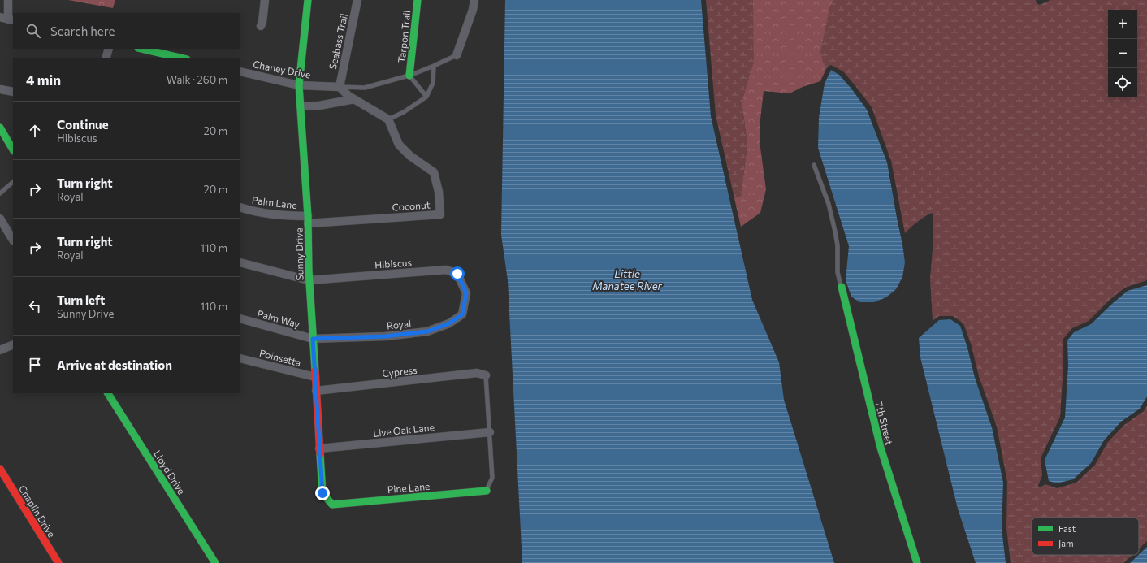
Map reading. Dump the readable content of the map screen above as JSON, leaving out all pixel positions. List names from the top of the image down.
{
  "streets": {
    "street": [
      "Tarpon Trail",
      "Seabass Trail",
      "Chaney Drive",
      "Palm Lane",
      "Coconut",
      "Sunny Drive",
      "Hibiscus",
      "Palm Way",
      "Royal",
      "Poinsetta",
      "Cypress",
      "7th Street",
      "Live Oak Lane",
      "Lloyd Drive",
      "Pine Lane",
      "Chaplin Drive"
    ]
  },
  "crossings": [
    ["Seabass Trail", "Chaney Drive"],
    ["Chaney Drive", "Sunny Drive"],
    ["Palm Lane", "Coconut"],
    ["Palm Lane", "Sunny Drive"],
    ["Coconut", "Sunny Drive"],
    ["Sunny Drive", "Hibiscus"],
    ["Sunny Drive", "Palm Way"],
    ["Sunny Drive", "Royal"],
    ["Sunny Drive", "Poinsetta"],
    ["Sunny Drive", "Cypress"],
    ["Sunny Drive", "Live Oak Lane"],
    ["Sunny Drive", "Pine Lane"],
    ["Hibiscus", "Royal"],
    ["Palm Way", "Royal"]
  ],
  "water": ["Little Manatee River"],
  "legend": ["Fast", "Jam"],
  "page": {
    "map_buttons": ["+", "−"],
    "search": "Search here",
    "heading": ["4 min", "Walk · 260 m"],
    "list": [
      ["Continue", "Hibiscus", "20 m"],
      ["Turn right", "Royal", "20 m"],
      ["Turn right", "Royal", "110 m"],
      ["Turn left", "Sunny Drive", "110 m"],
      "Arrive at destination"
    ]
  }
}
